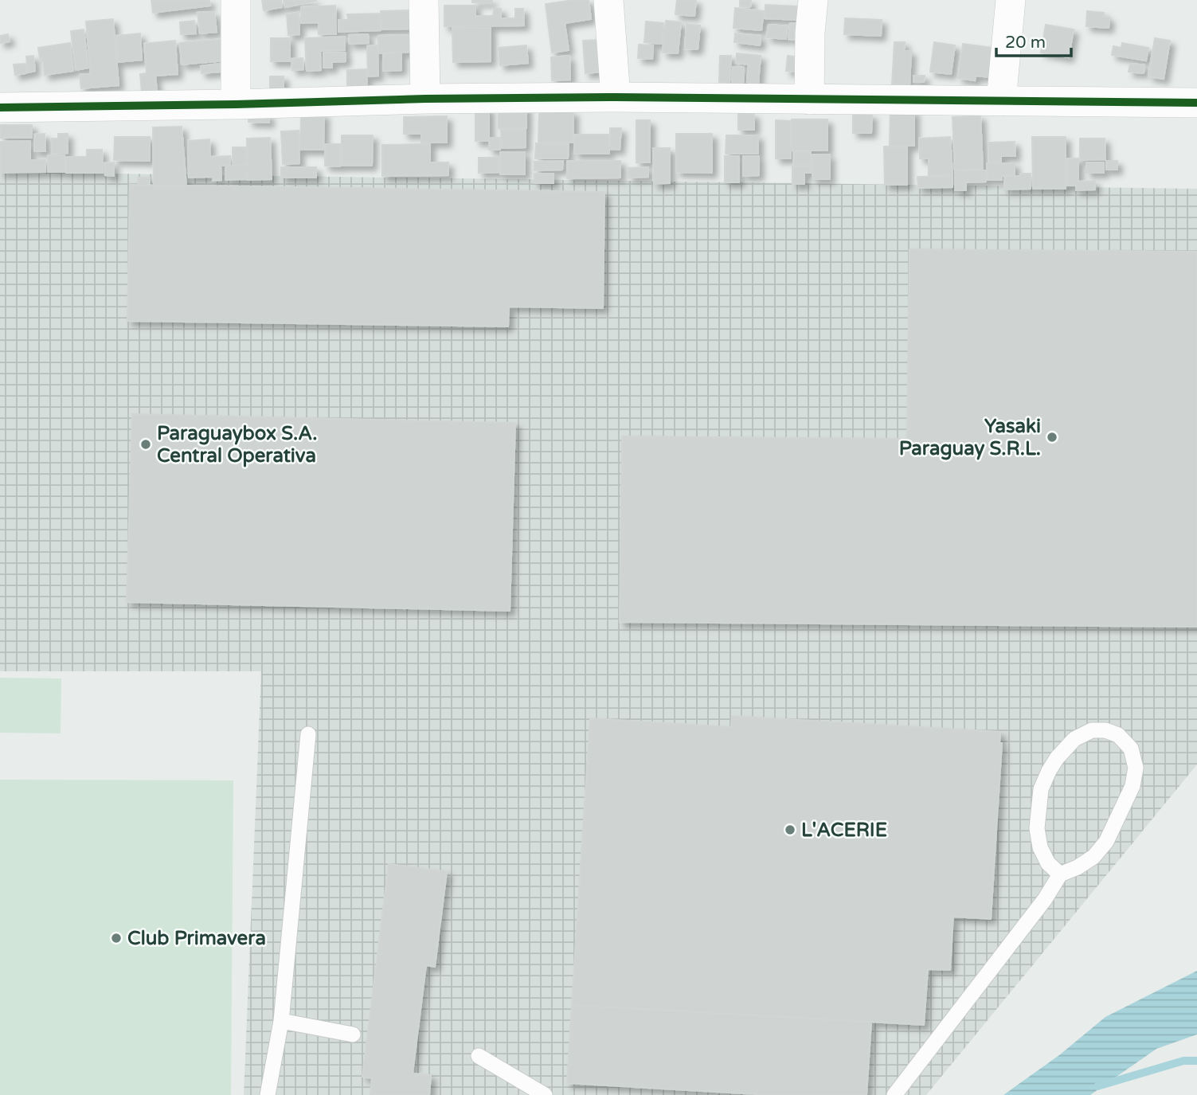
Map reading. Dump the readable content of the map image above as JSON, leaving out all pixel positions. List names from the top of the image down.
{
  "places": [
    "Yasaki Paraguay S.R.L.",
    "Paraguaybox S.A. Central Operativa",
    "L'ACERIE",
    "Club Primavera"
  ],
  "scale_bar": "20 m"
}
